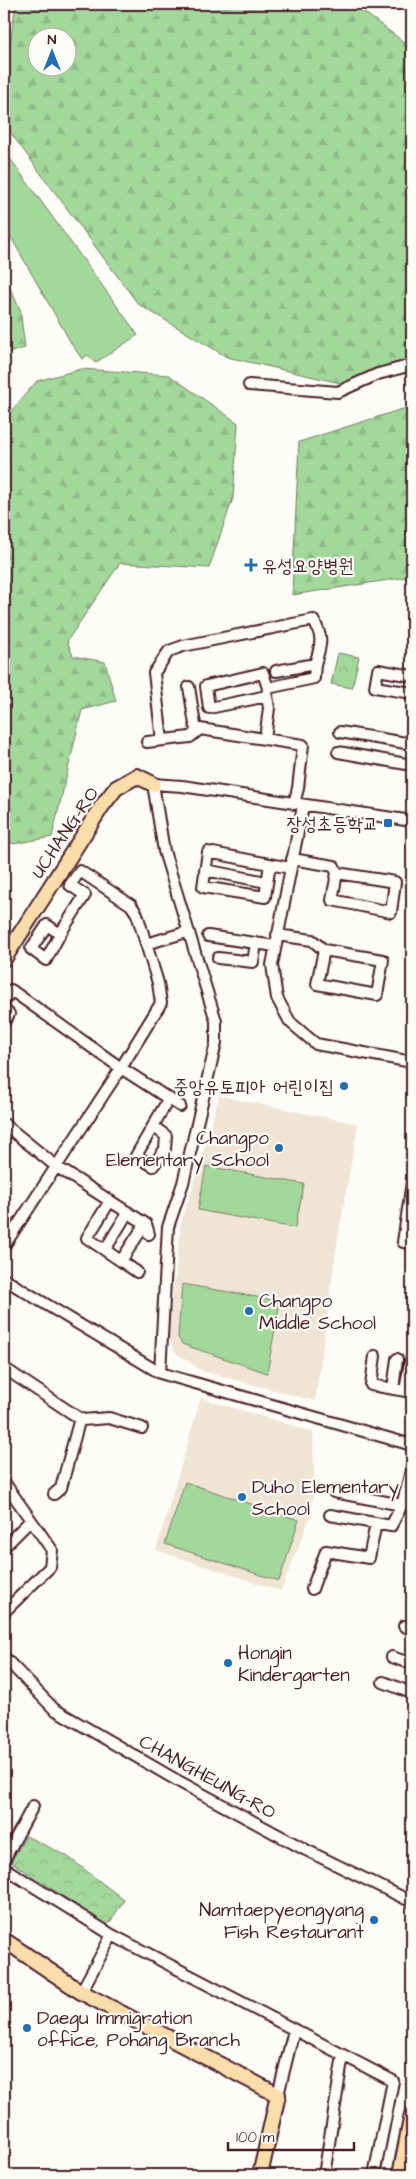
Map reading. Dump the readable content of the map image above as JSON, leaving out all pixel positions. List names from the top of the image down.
{
  "streets": {
    "main road": ["UCHANG-RO"],
    "street": ["CHANGHEUNG-RO"]
  },
  "places": {
    "health": ["유성요양병원"],
    "transit": ["장성초등학교"],
    "other": [
      "중앙유토피아 어린이집",
      "Changpo Elementary School",
      "Changpo Middle School",
      "Duho Elementary School",
      "Hongin Kindergarten",
      "Namtaepyeongyang Fish Restaurant",
      "Daegu Immigration office, Pohang Branch"
    ]
  },
  "scale_bar": "100 m",
  "north": "top"
}
